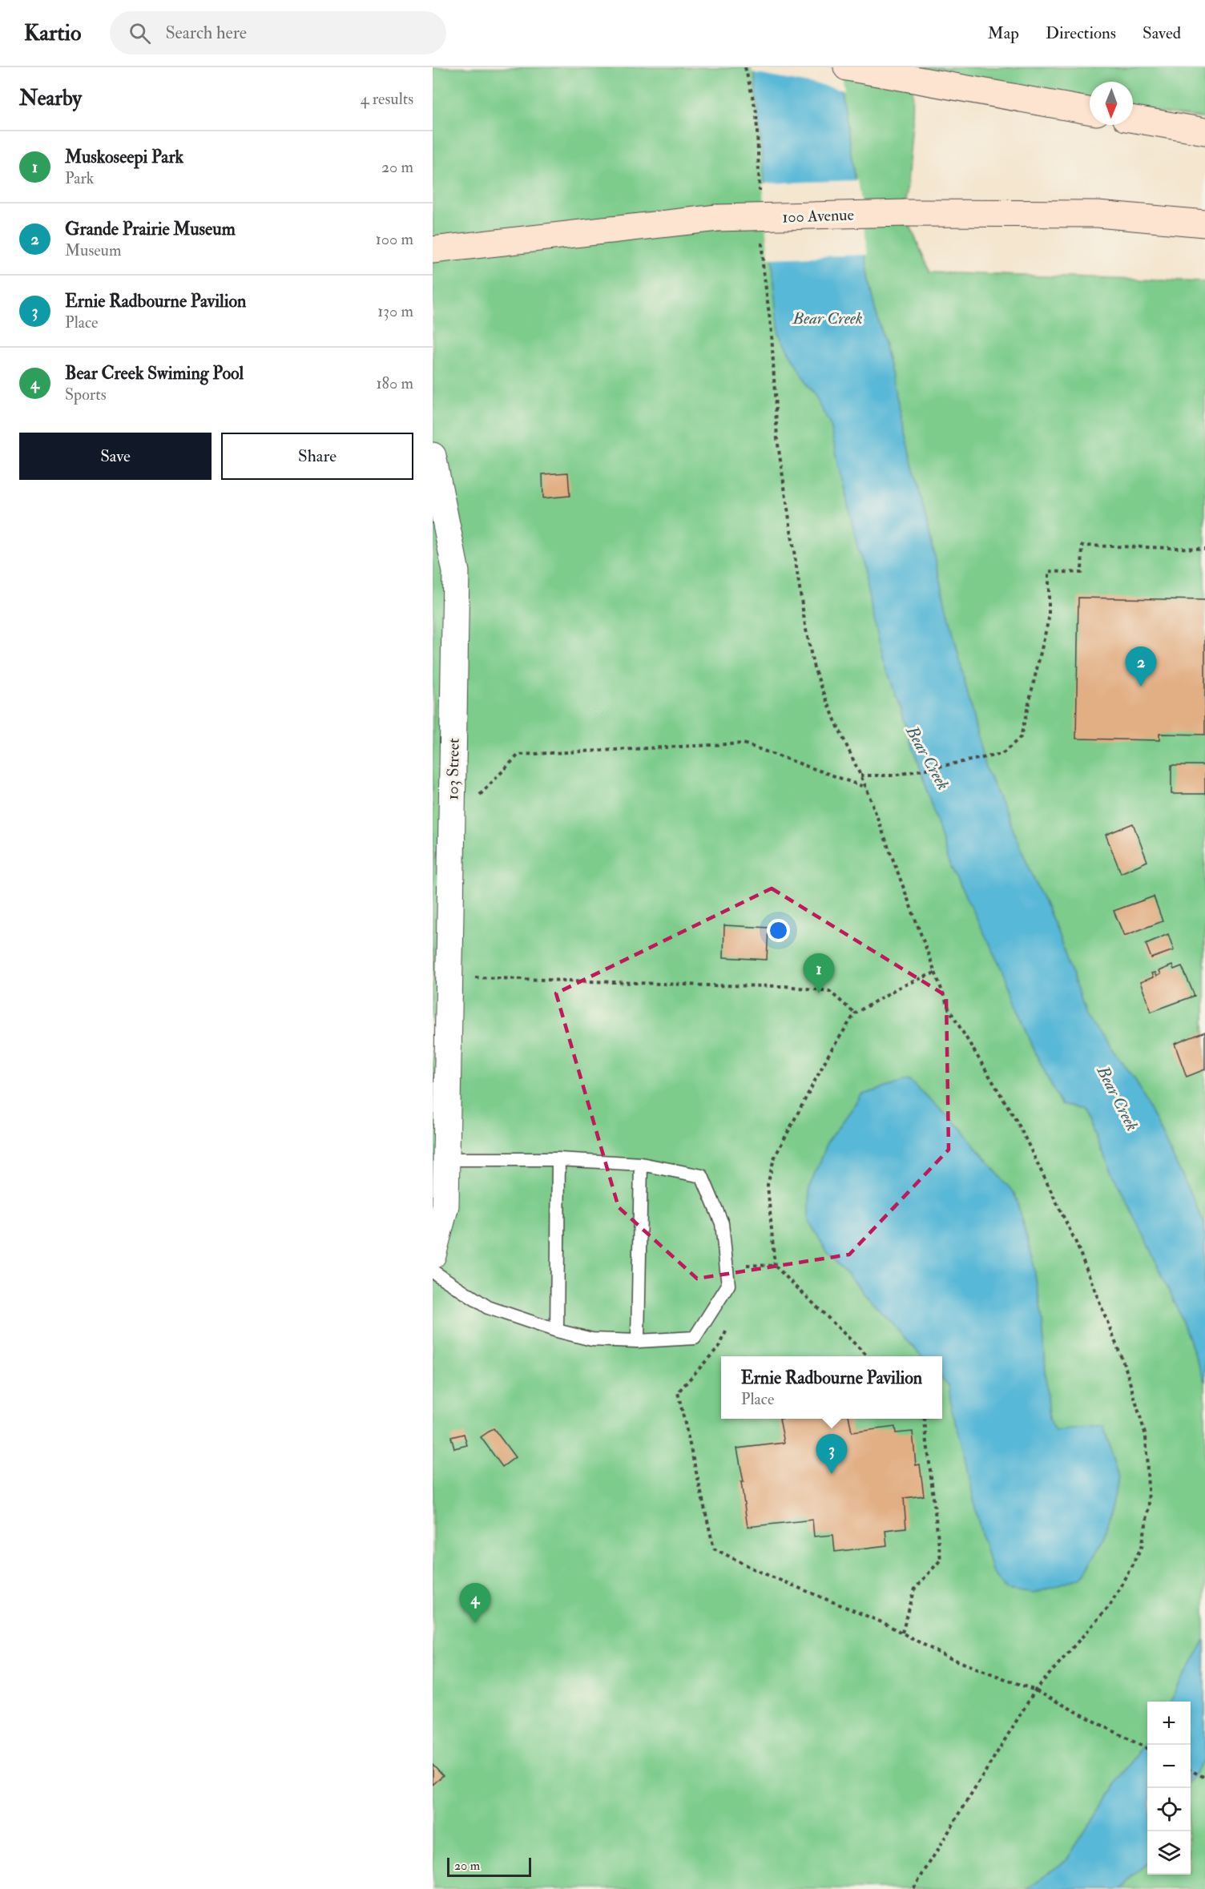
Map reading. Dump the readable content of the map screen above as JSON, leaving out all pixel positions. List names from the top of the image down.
{
  "streets": {
    "main road": ["100 Avenue"],
    "street": ["103 Street"]
  },
  "water": ["Bear Creek"],
  "scale_bar": "20 m",
  "north": "bottom",
  "page": {
    "header": "Kartio",
    "search": "Search here",
    "nav": ["Map", "Directions", "Saved"],
    "heading": ["Nearby", "4 results"],
    "list": [
      {
        "mark": "1",
        "name": "Muskoseepi Park",
        "note": "Park",
        "value": "20 m"
      },
      {
        "mark": "2",
        "name": "Grande Prairie Museum",
        "note": "Museum",
        "value": "100 m"
      },
      {
        "mark": "3",
        "name": "Ernie Radbourne Pavilion",
        "note": "Place",
        "value": "130 m"
      },
      {
        "mark": "4",
        "name": "Bear Creek Swiming Pool",
        "note": "Sports",
        "value": "180 m"
      }
    ],
    "buttons": ["Save", "Share"],
    "pins": [
      "2",
      "1",
      "3",
      "4"
    ],
    "popup": ["Ernie Radbourne Pavilion", "Place"],
    "map_buttons": ["+", "−"],
    "scale": "20 m"
  }
}
